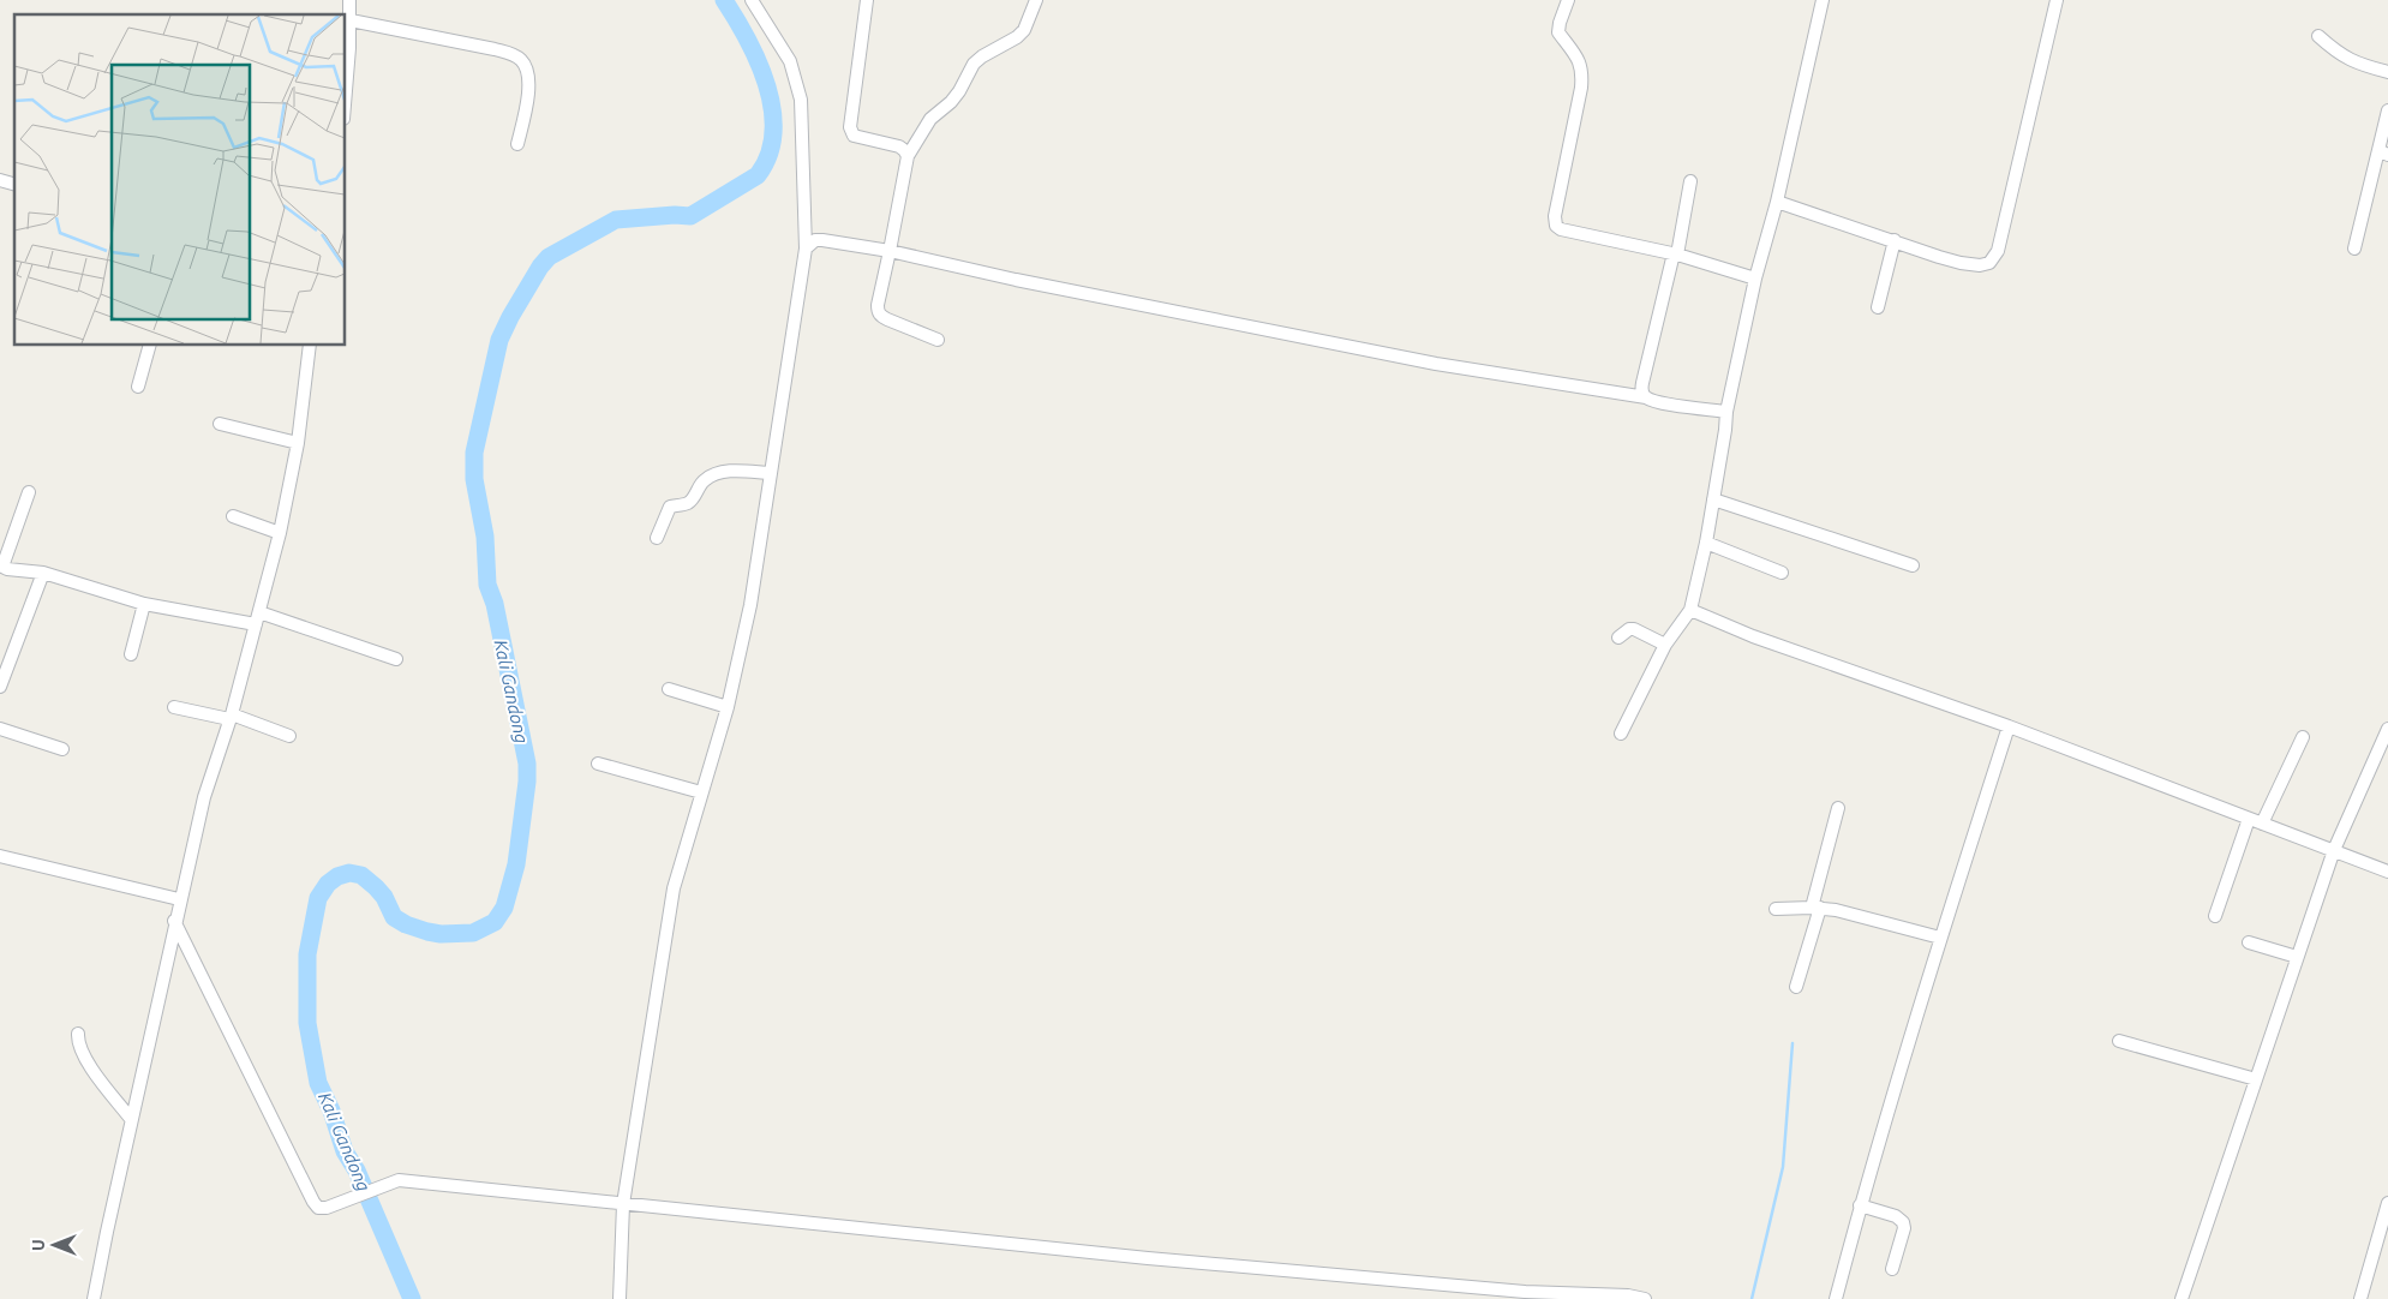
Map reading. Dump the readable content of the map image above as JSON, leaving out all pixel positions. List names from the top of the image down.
{
  "water": ["Kali Gandong"],
  "north": "left"
}
